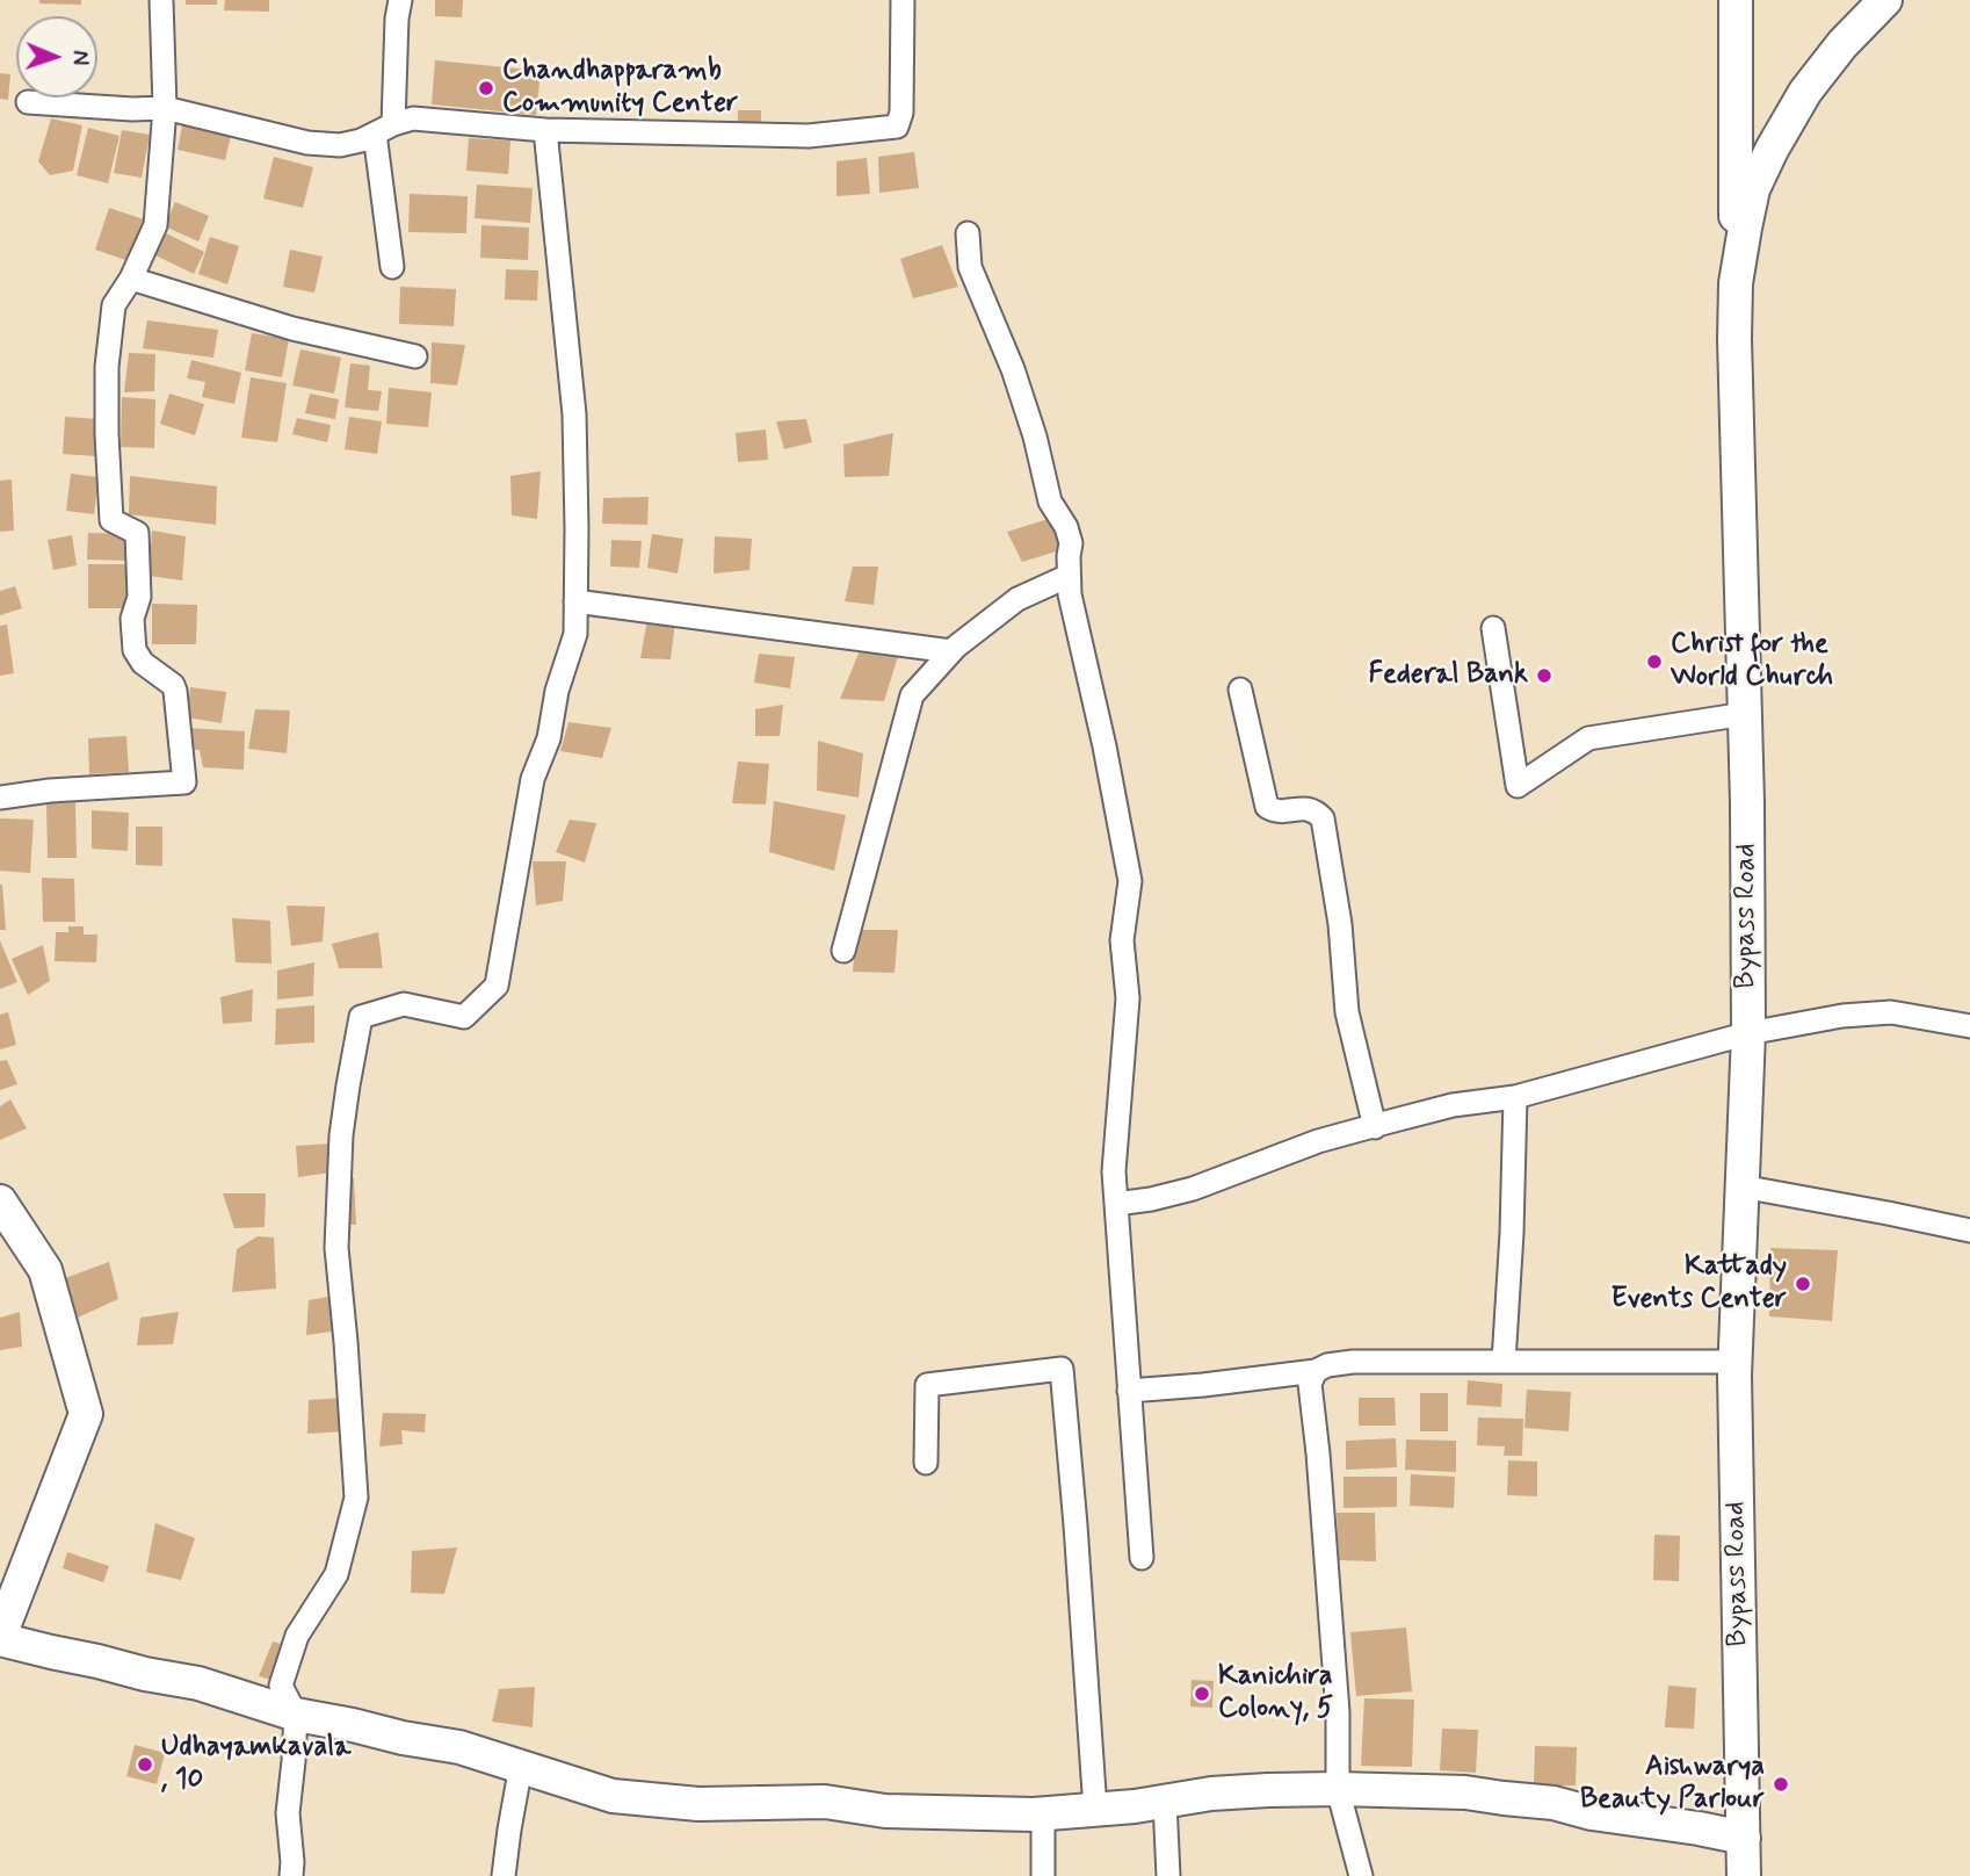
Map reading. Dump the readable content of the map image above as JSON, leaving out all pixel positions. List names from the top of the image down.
{
  "streets": {
    "street": ["Bypass Road"]
  },
  "places": [
    "Chandhapparamb Community Center",
    "Christ for the World Church",
    "Federal Bank",
    "Kattady Events Center",
    "Kanichira Colony, 5",
    "Udhayamkavala , 10",
    "Aishwarya Beauty Parlour"
  ],
  "north": "right"
}
